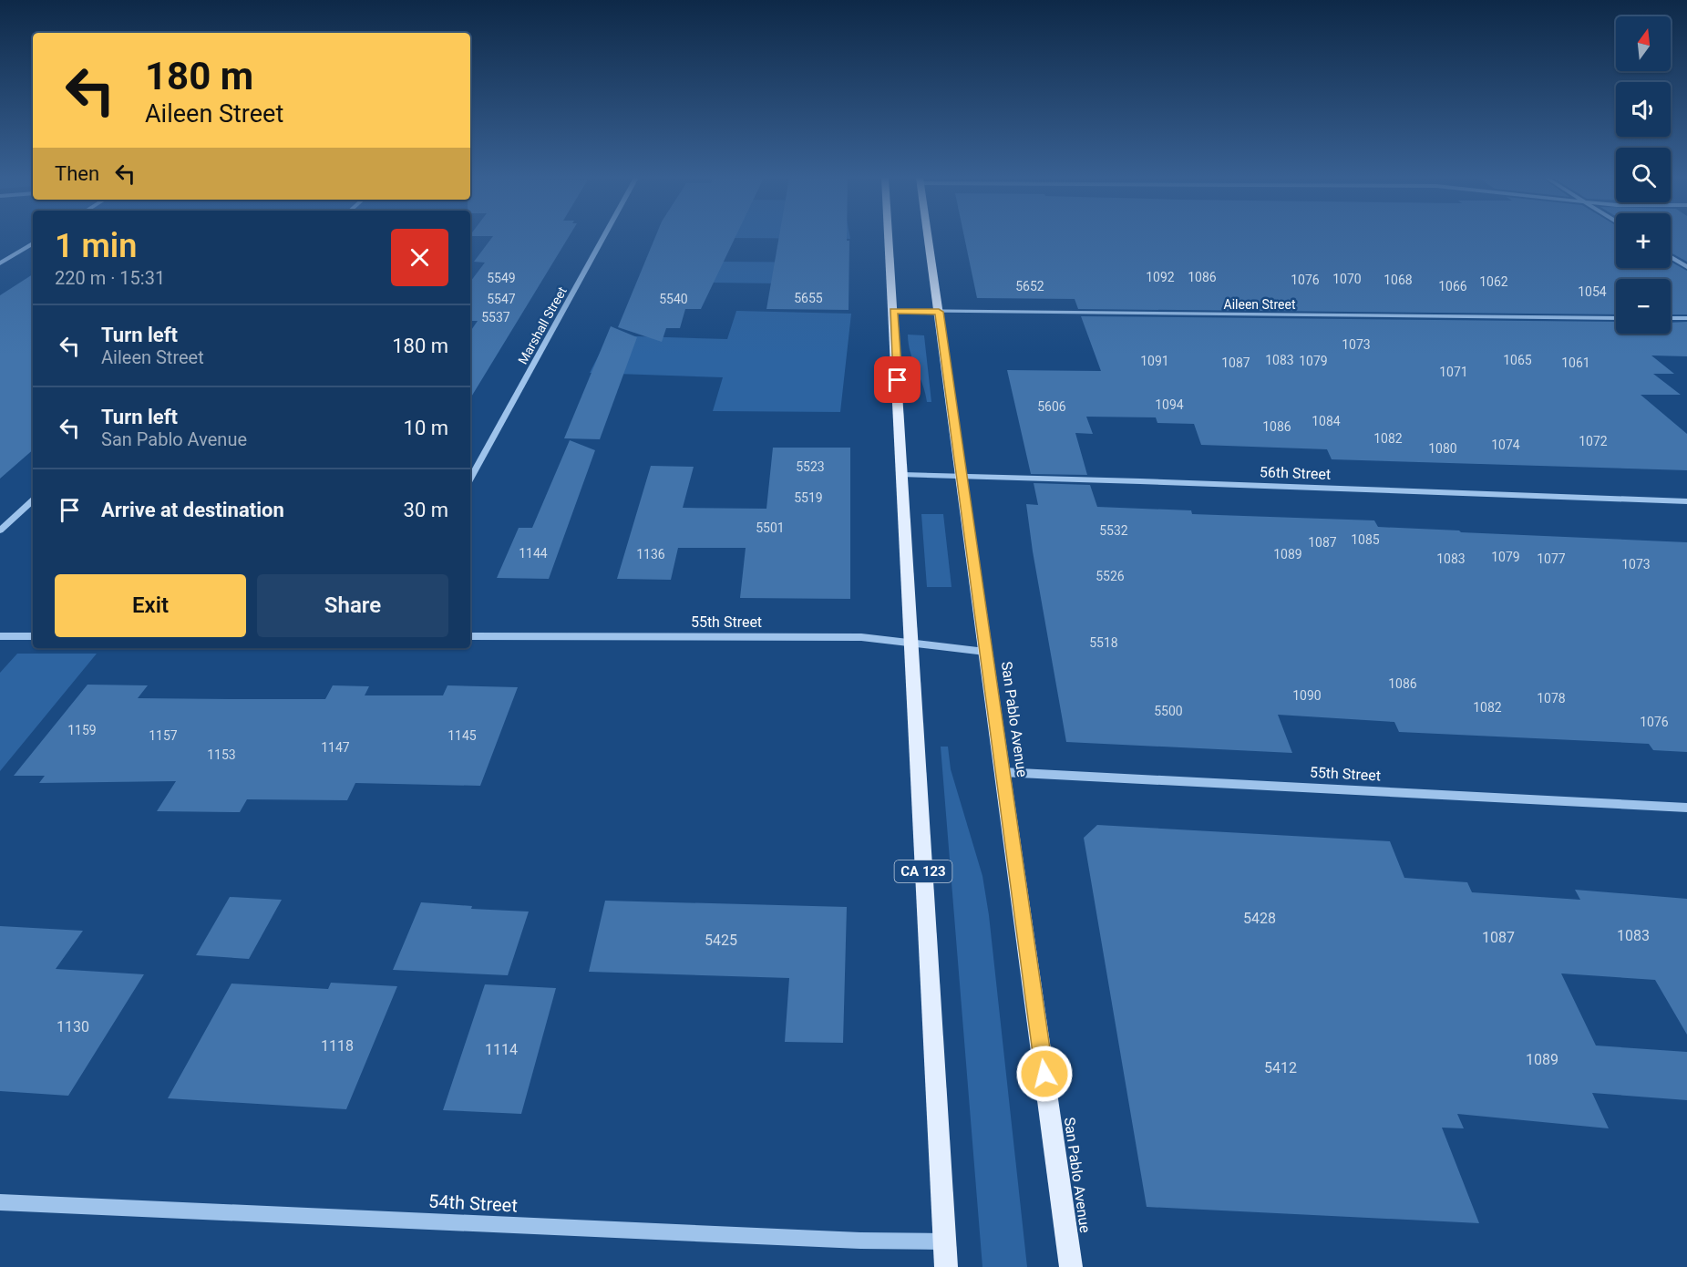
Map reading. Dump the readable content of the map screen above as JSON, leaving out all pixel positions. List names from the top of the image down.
{
  "streets": {
    "main road": ["San Pablo Avenue", "CA 123"],
    "street": [
      "Aileen Street",
      "Marshall Street",
      "56th Street",
      "55th Street",
      "54th Street"
    ]
  },
  "crossings": [
    ["Aileen Street", "San Pablo Avenue"],
    ["Aileen Street", "CA 123"],
    ["56th Street", "San Pablo Avenue"],
    ["56th Street", "CA 123"],
    ["55th Street", "San Pablo Avenue"],
    ["55th Street", "CA 123"],
    ["CA 123", "54th Street"]
  ],
  "house_numbers": [
    "1092",
    "1086",
    "5549",
    "1070",
    "1076",
    "1068",
    "1062",
    "5652",
    "1066",
    "1054",
    "5655",
    "5547",
    "5540",
    "5537",
    "1073",
    "1083",
    "1065",
    "1091",
    "1079",
    "1087",
    "1061",
    "1071",
    "1094",
    "5606",
    "1084",
    "1086",
    "1082",
    "1072",
    "1074",
    "1080",
    "5523",
    "5519",
    "5501",
    "5532",
    "1085",
    "1087",
    "1144",
    "1136",
    "1089",
    "1079",
    "1083",
    "1077",
    "1073",
    "5526",
    "5518",
    "1086",
    "1090",
    "1078",
    "1082",
    "5500",
    "1076",
    "1159",
    "1157",
    "1145",
    "1147",
    "1153",
    "5428",
    "1083",
    "1087",
    "5425",
    "1130",
    "1118",
    "1114",
    "1089",
    "5412"
  ],
  "north": "top",
  "page": {
    "map_buttons": ["+", "−"],
    "turn": ["180 m", "Aileen Street"],
    "then": "Then",
    "heading": ["1 min", "220 m · 15:31"],
    "list": [
      {
        "name": "Turn left",
        "note": "Aileen Street",
        "value": "180 m"
      },
      {
        "name": "Turn left",
        "note": "San Pablo Avenue",
        "value": "10 m"
      },
      {
        "name": "Arrive at destination",
        "value": "30 m"
      }
    ],
    "buttons": ["Exit", "Share"]
  }
}
